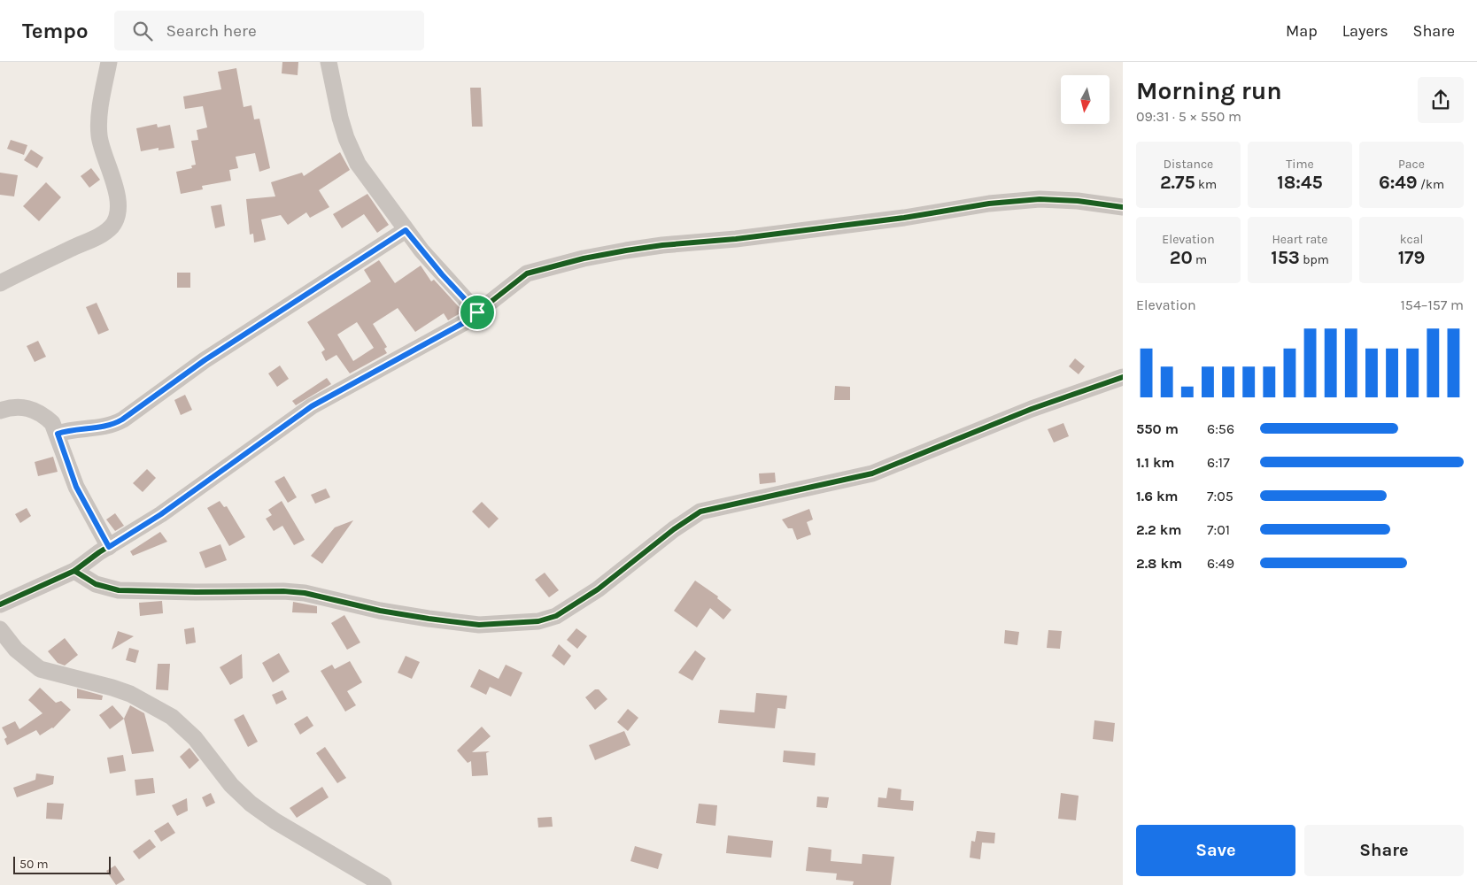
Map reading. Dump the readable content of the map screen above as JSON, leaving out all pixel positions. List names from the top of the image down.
{
  "scale_bar": "50 m",
  "north": "bottom",
  "page": {
    "header": "Tempo",
    "search": "Search here",
    "nav": ["Map", "Layers", "Share"],
    "heading": ["Morning run", "09:31 · 5 × 550 m"],
    "stats": [
      ["Distance", "2.75 km"],
      ["Time", "18:45"],
      ["Pace", "6:49 /km"],
      ["Elevation", "20 m"],
      ["Heart rate", "153 bpm"],
      ["kcal", "179"]
    ],
    "chart": ["Elevation", "154–157 m"],
    "list": [
      {
        "name": "550 m",
        "note": "6:56"
      },
      {
        "name": "1.1 km",
        "note": "6:17"
      },
      {
        "name": "1.6 km",
        "note": "7:05"
      },
      {
        "name": "2.2 km",
        "note": "7:01"
      },
      {
        "name": "2.8 km",
        "note": "6:49"
      }
    ],
    "buttons": ["Save", "Share"],
    "scale": "50 m"
  }
}
